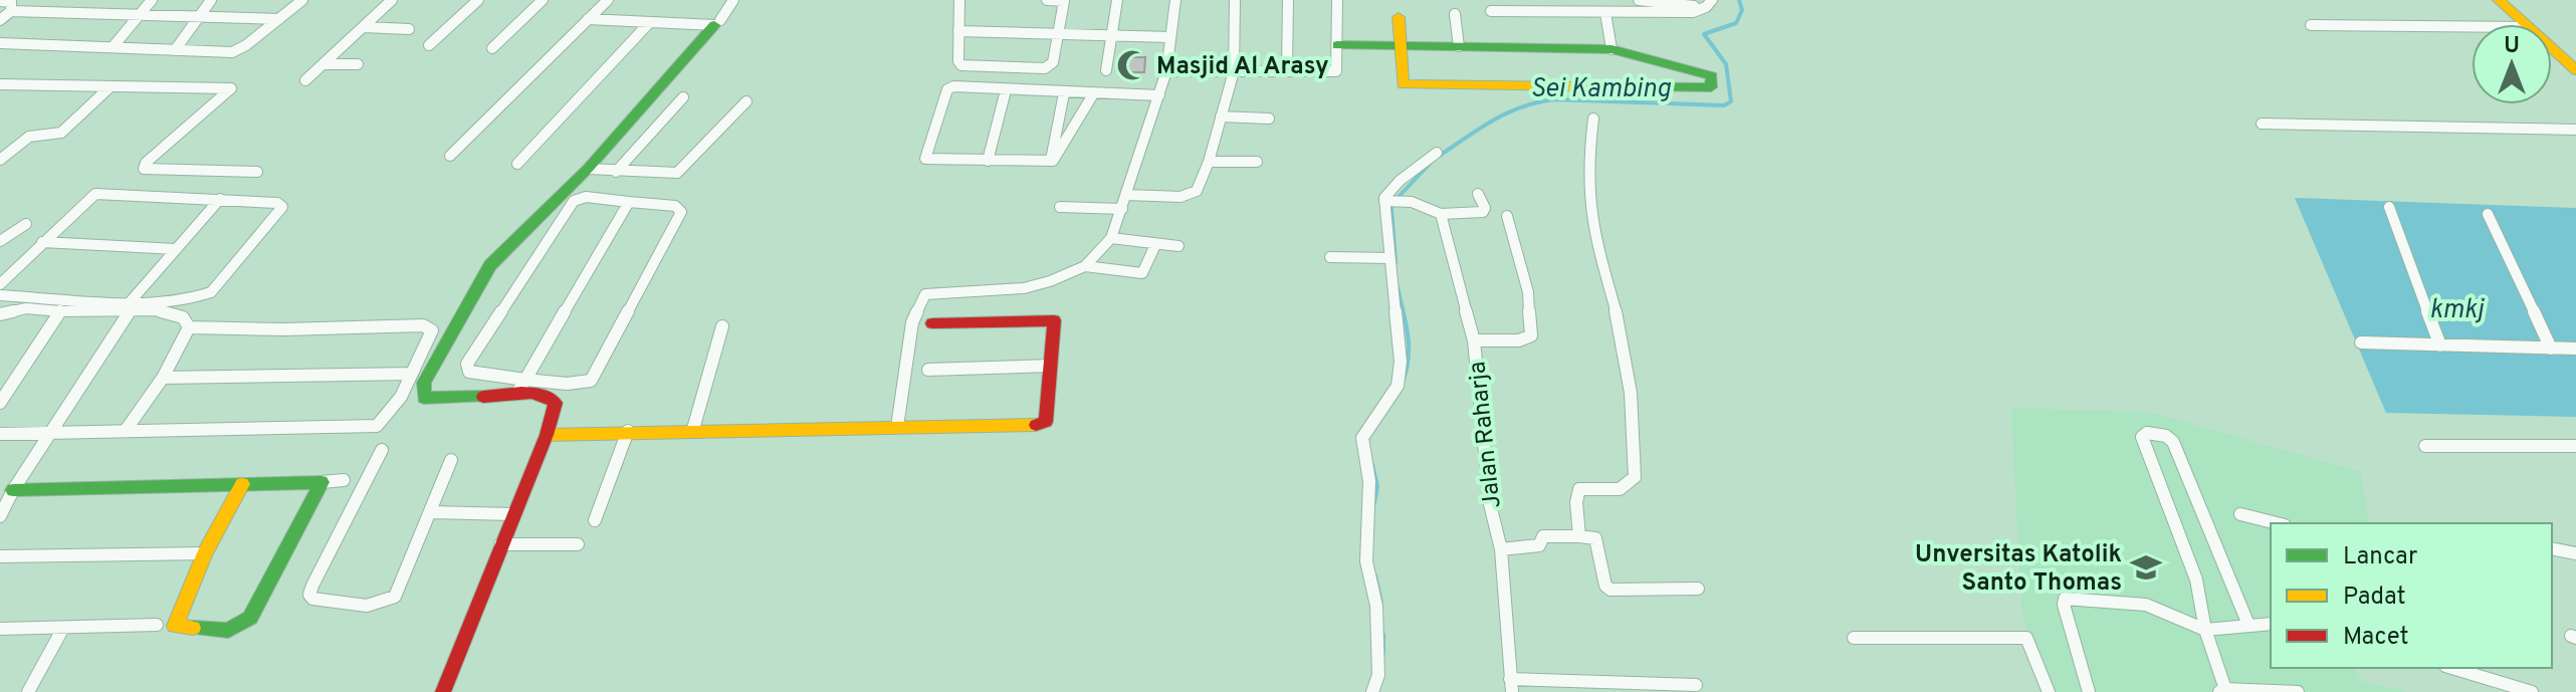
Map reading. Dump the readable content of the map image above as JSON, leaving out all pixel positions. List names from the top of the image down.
{
  "streets": {
    "street": ["Jalan Raharja"]
  },
  "water": ["Sei Kambing", "kmkj"],
  "places": {
    "mosque": ["Masjid Al Arasy"],
    "school or university": ["Unversitas Katolik Santo Thomas"]
  },
  "legend": ["Lancar", "Padat", "Macet"],
  "north": "top"
}
